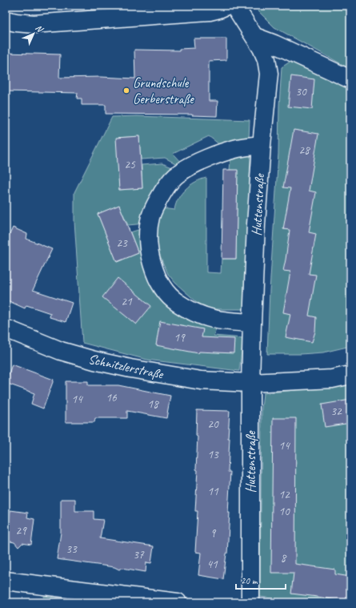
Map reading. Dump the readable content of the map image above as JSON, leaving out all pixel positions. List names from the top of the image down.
{
  "streets": {
    "street": ["Huttenstraße", "Schnitzlerstraße"]
  },
  "crossings": [
    ["Huttenstraße", "Schnitzlerstraße"]
  ],
  "places": ["Grundschule Gerberstraße"],
  "house_numbers": [
    "30",
    "28",
    "25",
    "23",
    "21",
    "19",
    "16",
    "14",
    "18",
    "32",
    "20",
    "14",
    "13",
    "11",
    "12",
    "10",
    "29",
    "9",
    "33",
    "37",
    "8",
    "41"
  ],
  "scale_bar": "20 m",
  "north": "top right"
}
